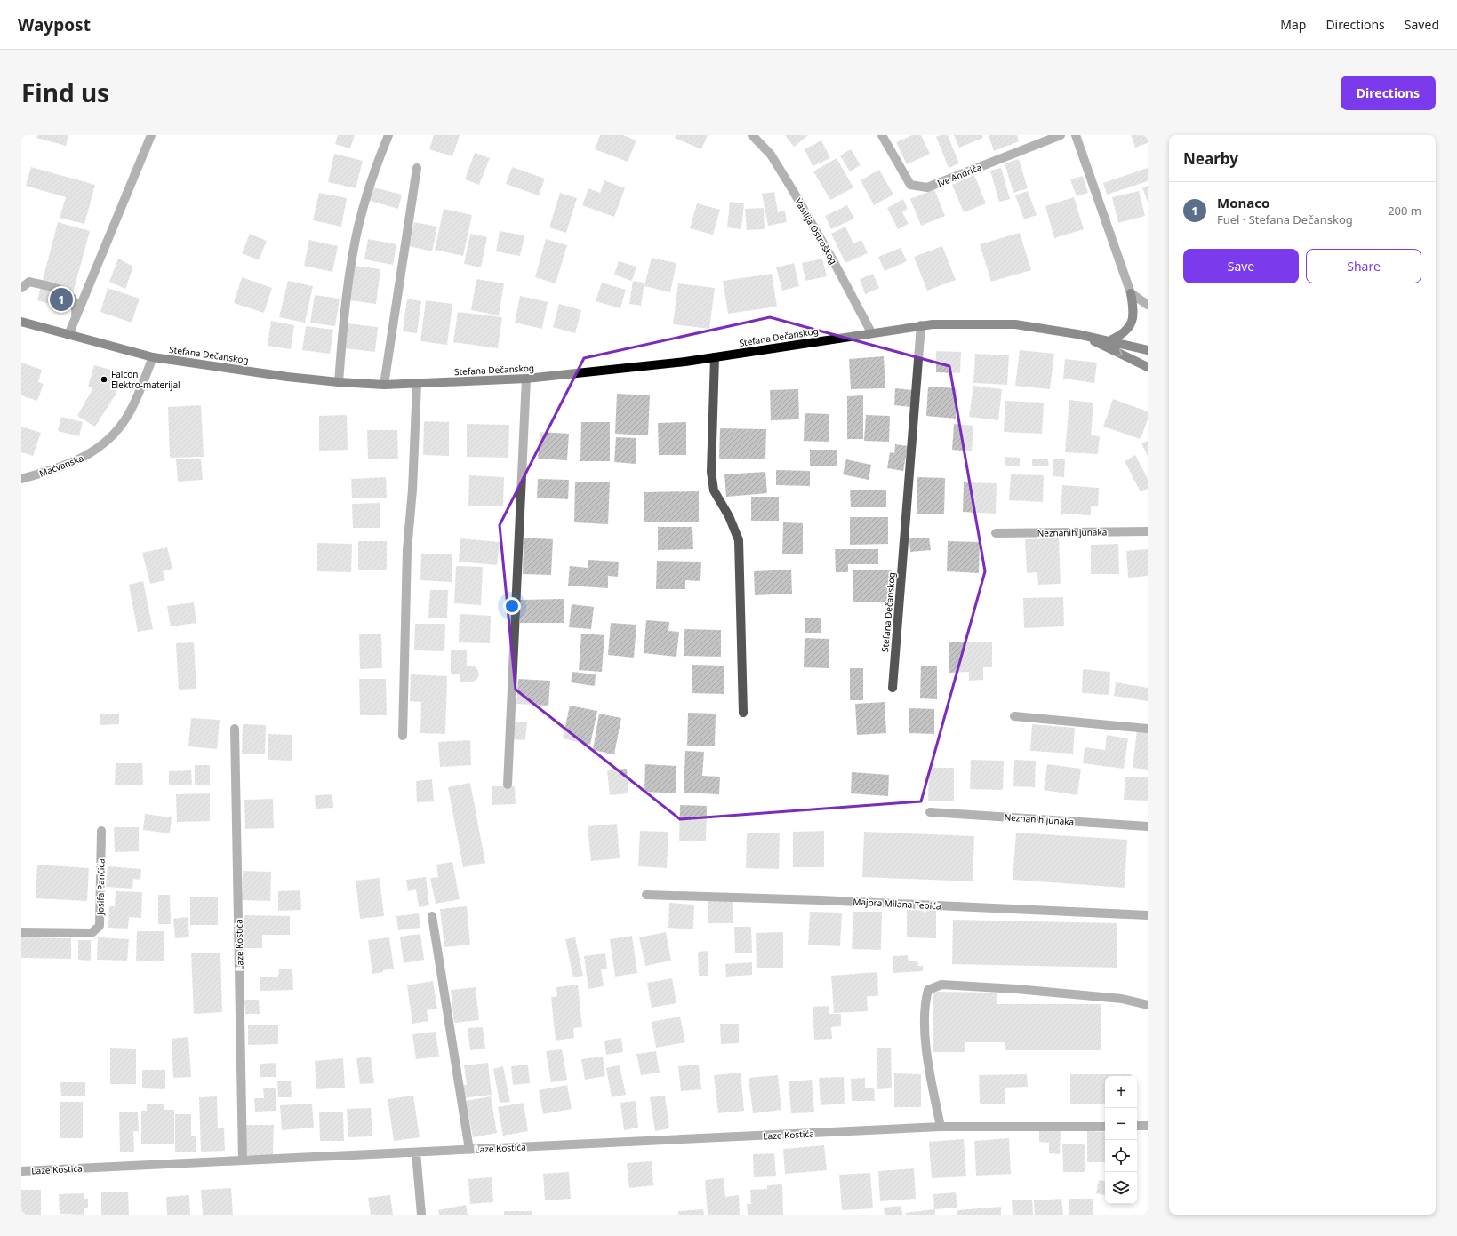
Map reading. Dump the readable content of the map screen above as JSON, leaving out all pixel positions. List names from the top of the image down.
{
  "streets": {
    "main road": ["Stefana Dečanskog"],
    "street": [
      "Ive Andrića",
      "Vasilija Ostroškog",
      "Mačvanska",
      "Neznanih junaka",
      "Josifa Pančića",
      "Majora Milana Tepića",
      "Laze Kostića"
    ]
  },
  "crossings": [
    ["Vasilija Ostroškog", "Stefana Dečanskog"],
    ["Stefana Dečanskog", "Mačvanska"]
  ],
  "places": ["Falcon Elektro-materijal"],
  "page": {
    "header": "Waypost",
    "nav": ["Map", "Directions", "Saved"],
    "title": "Find us",
    "buttons": [
      "Directions",
      ["Save", "Share"]
    ],
    "heading": "Nearby",
    "list": [
      {
        "mark": "1",
        "name": "Monaco",
        "note": "Fuel · Stefana Dečanskog",
        "value": "200 m"
      }
    ],
    "pins": "1",
    "map_buttons": ["+", "−"]
  }
}
